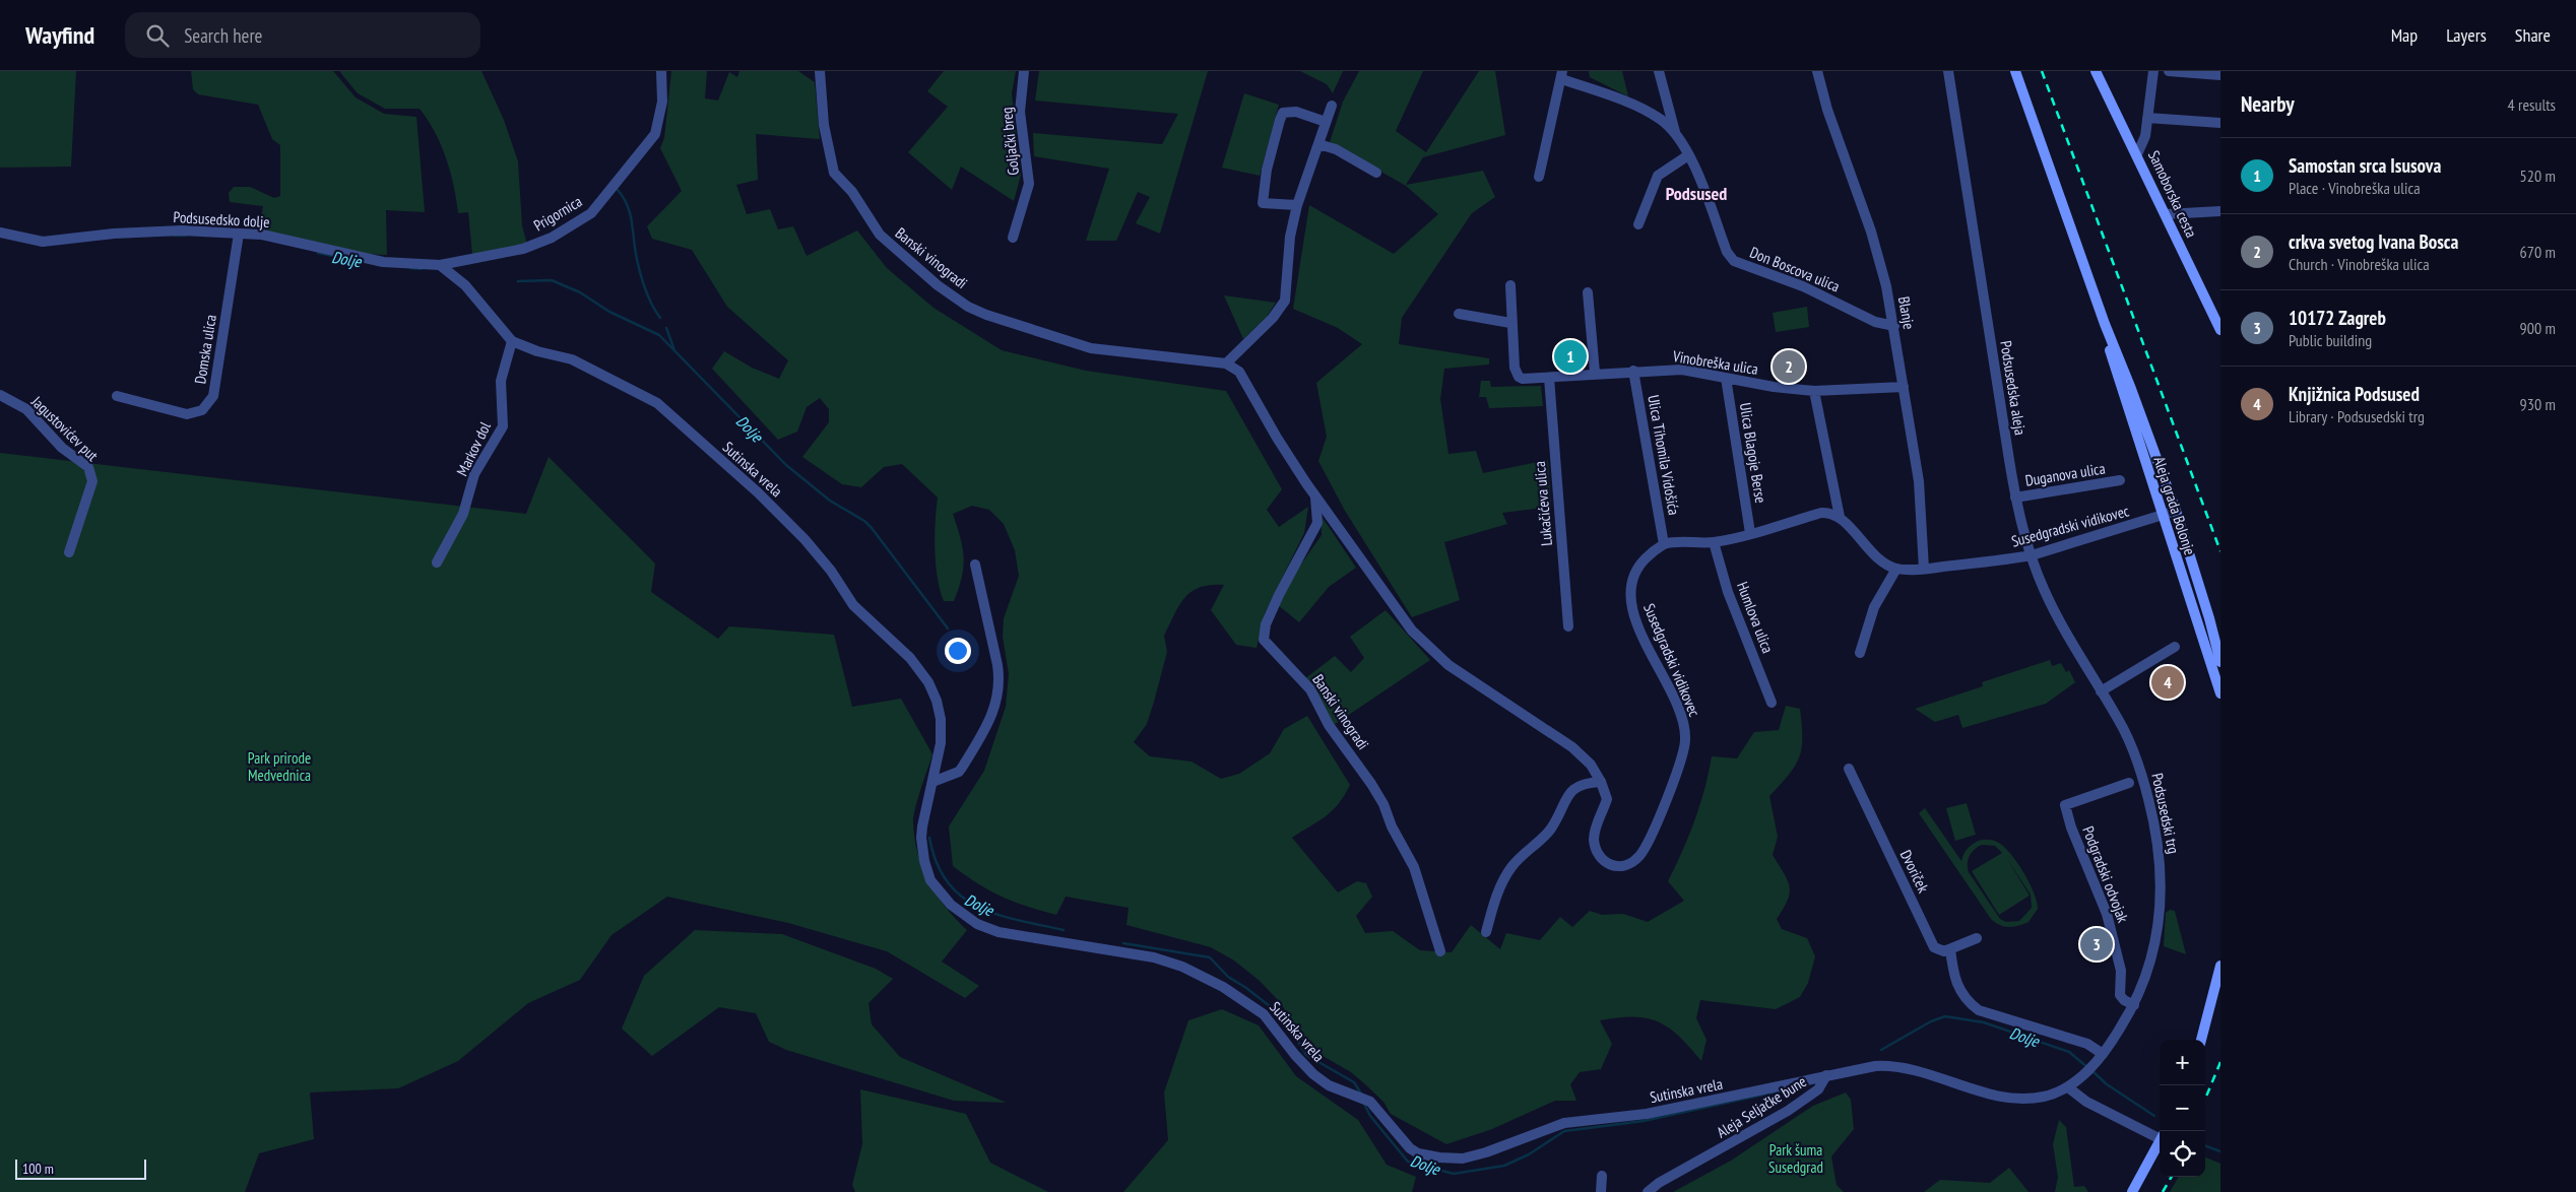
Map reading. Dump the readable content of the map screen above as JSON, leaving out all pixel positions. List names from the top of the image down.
{
  "streets": {
    "main road": ["Samoborska cesta", "Aleja grada Bolonje"],
    "street": [
      "Goljački breg",
      "Prigornica",
      "Podsusedsko dolje",
      "Banski vinogradi",
      "Don Boscova ulica",
      "Blanje",
      "Domska ulica",
      "Vinobreška ulica",
      "Podsusedska aleja",
      "Jagustovićev put",
      "Markov dol",
      "Ulica Blagoje Berse",
      "Ulica Tihomila Vidošića",
      "Sutinska vrela",
      "Duganova ulica",
      "Lukačićeva ulica",
      "Susedgradski vidikovec",
      "Humlova ulica",
      "Podsusedski trg",
      "Dvoriček",
      "Podgradski odvojak",
      "Aleja Seljačke bune"
    ]
  },
  "crossings": [
    ["Prigornica", "Podsusedsko dolje"],
    ["Prigornica", "Sutinska vrela"],
    ["Podsusedsko dolje", "Domska ulica"],
    ["Podsusedsko dolje", "Sutinska vrela"],
    ["Banski vinogradi", "Susedgradski vidikovec"],
    ["Don Boscova ulica", "Blanje"],
    ["Blanje", "Vinobreška ulica"],
    ["Blanje", "Susedgradski vidikovec"],
    ["Vinobreška ulica", "Ulica Blagoje Berse"],
    ["Vinobreška ulica", "Ulica Tihomila Vidošića"],
    ["Vinobreška ulica", "Lukačićeva ulica"],
    ["Podsusedska aleja", "Duganova ulica"],
    ["Podsusedska aleja", "Susedgradski vidikovec"],
    ["Podsusedska aleja", "Podsusedski trg"],
    ["Markov dol", "Sutinska vrela"],
    ["Ulica Tihomila Vidošića", "Susedgradski vidikovec"],
    ["Sutinska vrela", "Aleja Seljačke bune"],
    ["Aleja grada Bolonje", "Susedgradski vidikovec"],
    ["Podsusedski trg", "Podgradski odvojak"],
    ["Podsusedski trg", "Aleja Seljačke bune"]
  ],
  "districts": ["Podsused"],
  "water": ["Dolje"],
  "parks": ["Park prirode Medvednica", "Park šuma Susedgrad"],
  "scale_bar": "100 m",
  "page": {
    "header": "Wayfind",
    "search": "Search here",
    "nav": ["Map", "Layers", "Share"],
    "heading": ["Nearby", "4 results"],
    "list": [
      {
        "mark": "1",
        "name": "Samostan srca Isusova",
        "note": "Place · Vinobreška ulica",
        "value": "520 m"
      },
      {
        "mark": "2",
        "name": "crkva svetog Ivana Bosca",
        "note": "Church · Vinobreška ulica",
        "value": "670 m"
      },
      {
        "mark": "3",
        "name": "10172 Zagreb",
        "note": "Public building",
        "value": "900 m"
      },
      {
        "mark": "4",
        "name": "Knjižnica Podsused",
        "note": "Library · Podsusedski trg",
        "value": "930 m"
      }
    ],
    "pins": [
      "1",
      "2",
      "4",
      "3"
    ],
    "map_buttons": ["+", "−"],
    "scale": "100 m"
  }
}
